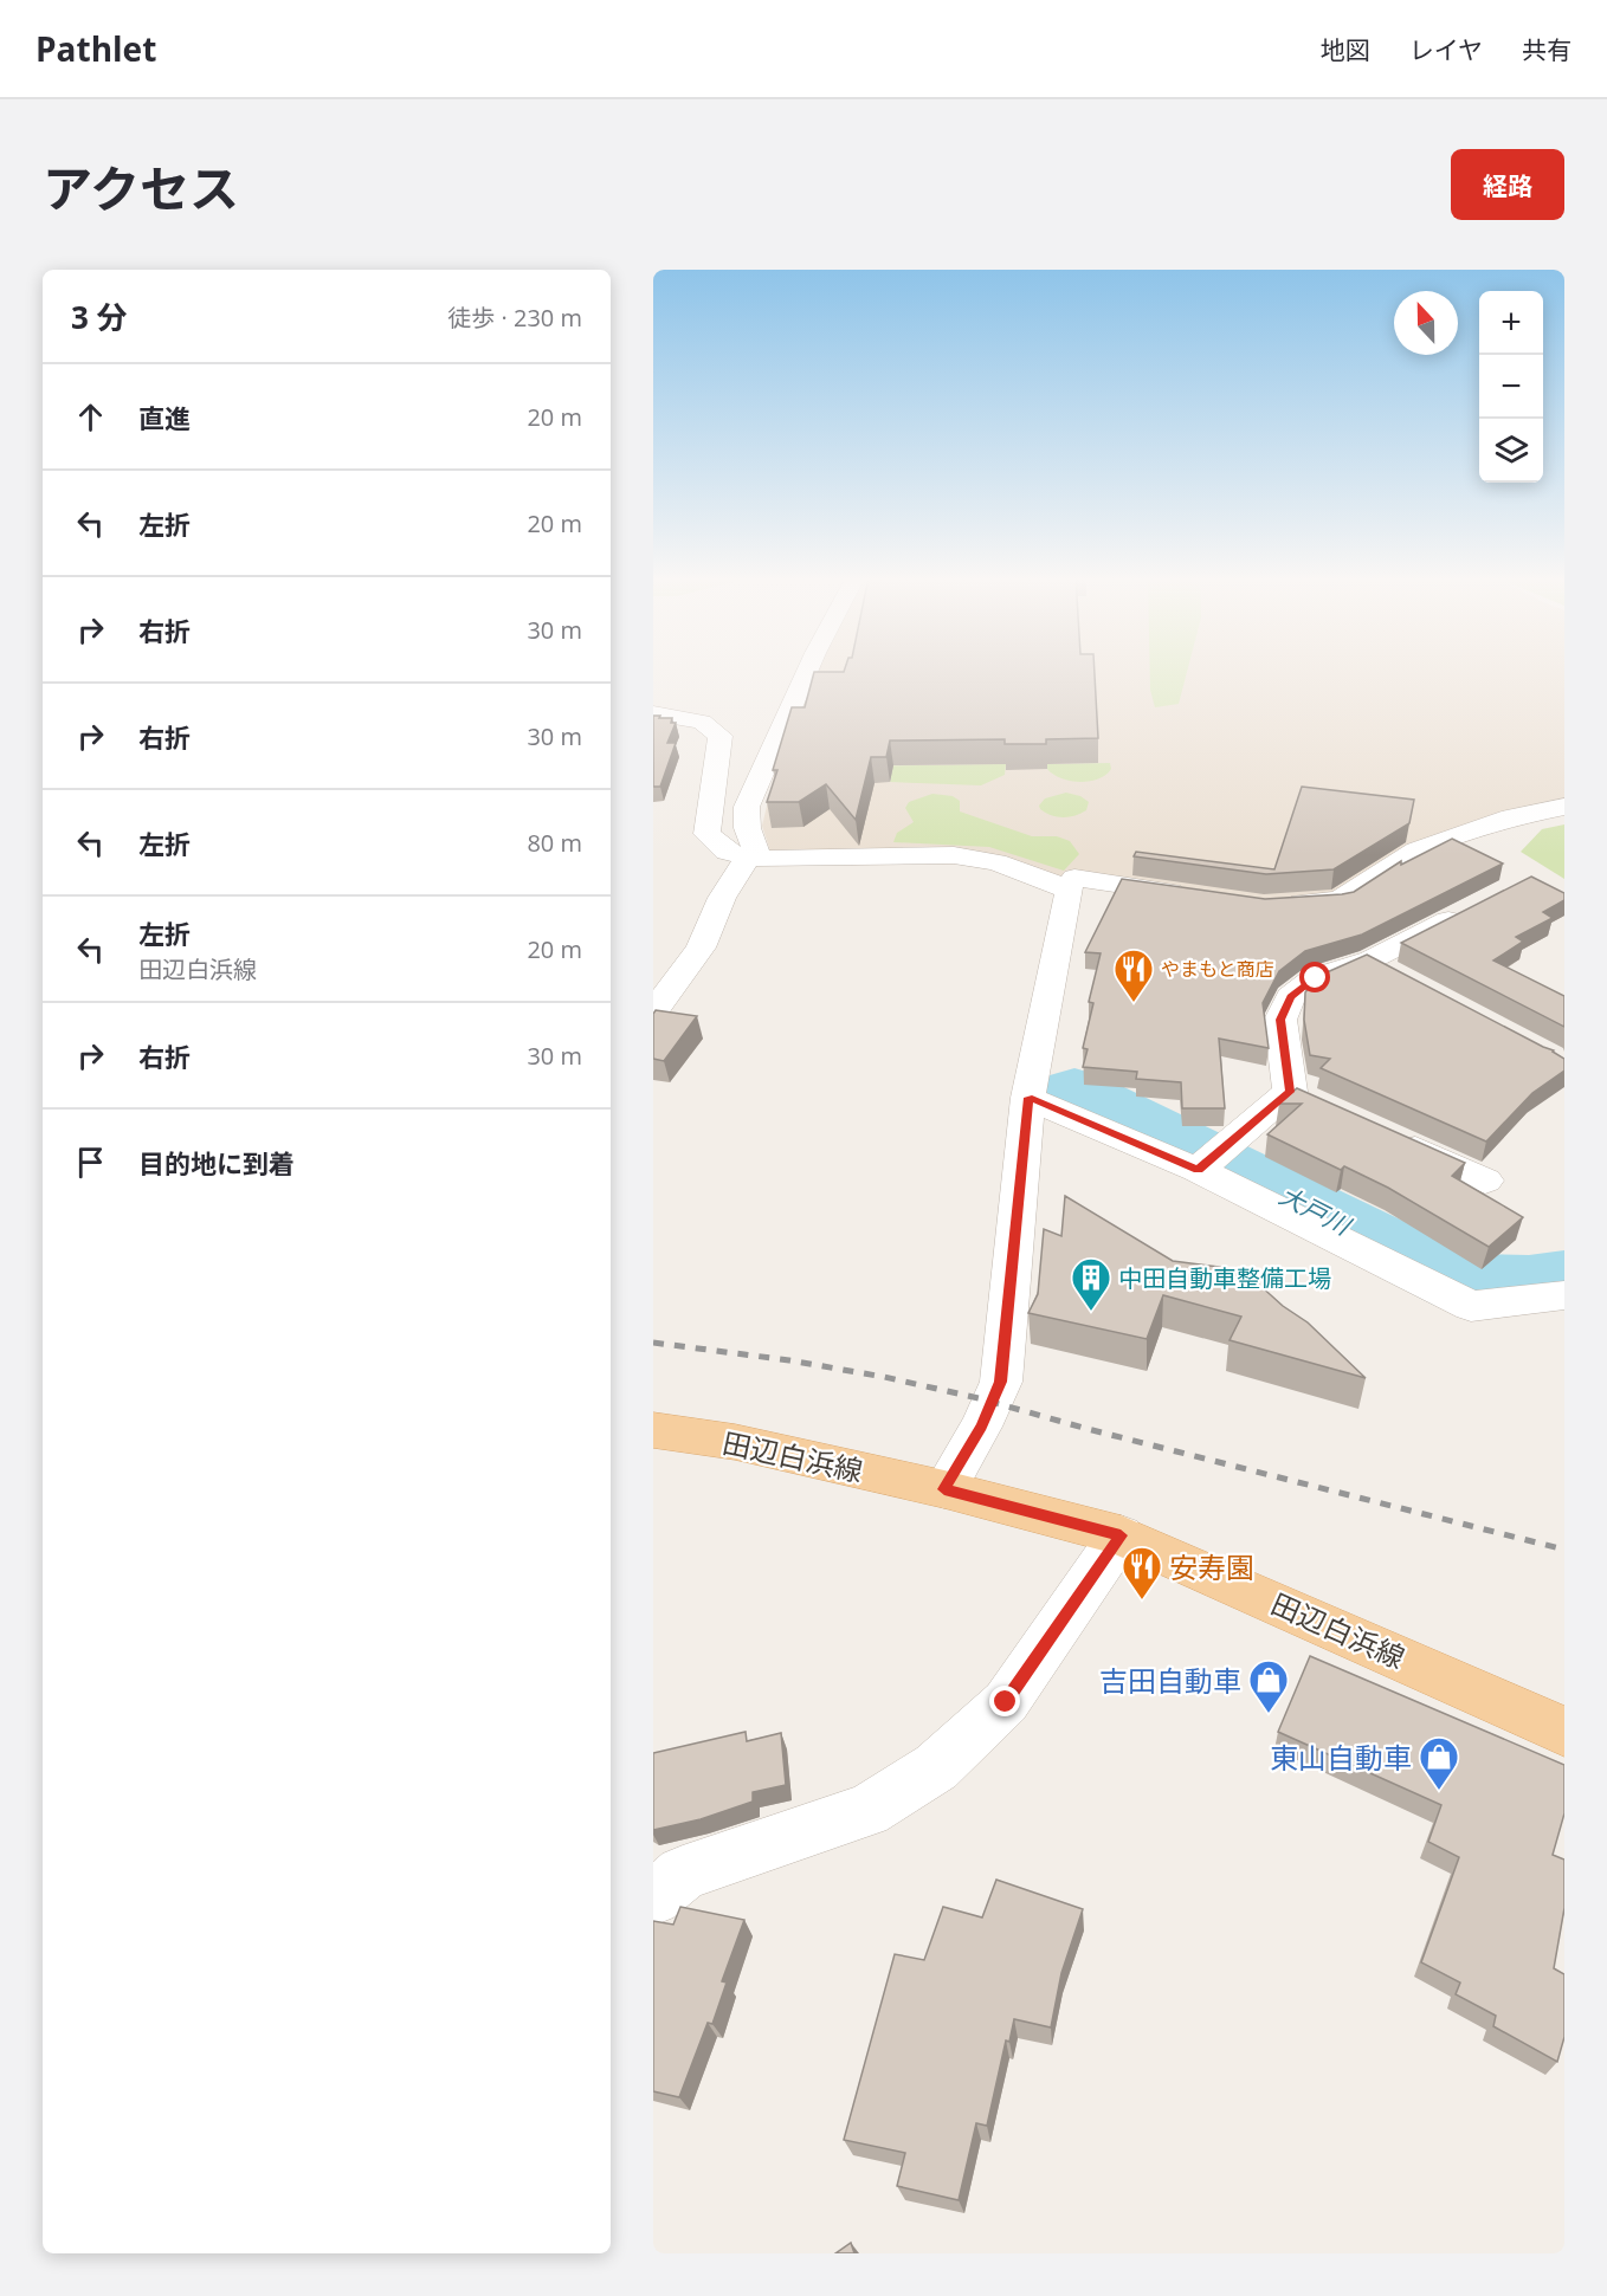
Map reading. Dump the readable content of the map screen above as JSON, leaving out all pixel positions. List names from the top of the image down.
{
  "streets": {
    "main road": ["田辺白浜線"]
  },
  "water": ["大戸川"],
  "places": {
    "restaurant": ["やまもと商店", "安寿園"],
    "building": ["中田自動車整備工場"],
    "shop": ["吉田自動車", "東山自動車"]
  },
  "north": "top",
  "page": {
    "header": "Pathlet",
    "nav": ["地図", "レイヤ", "共有"],
    "title": "アクセス",
    "buttons": "経路",
    "heading": ["3 分", "徒歩 · 230 m"],
    "map_buttons": ["+", "−"],
    "list": [
      ["直進", "20 m"],
      ["左折", "20 m"],
      ["右折", "30 m"],
      ["右折", "30 m"],
      ["左折", "80 m"],
      ["左折", "田辺白浜線", "20 m"],
      ["右折", "30 m"],
      "目的地に到着"
    ]
  }
}
